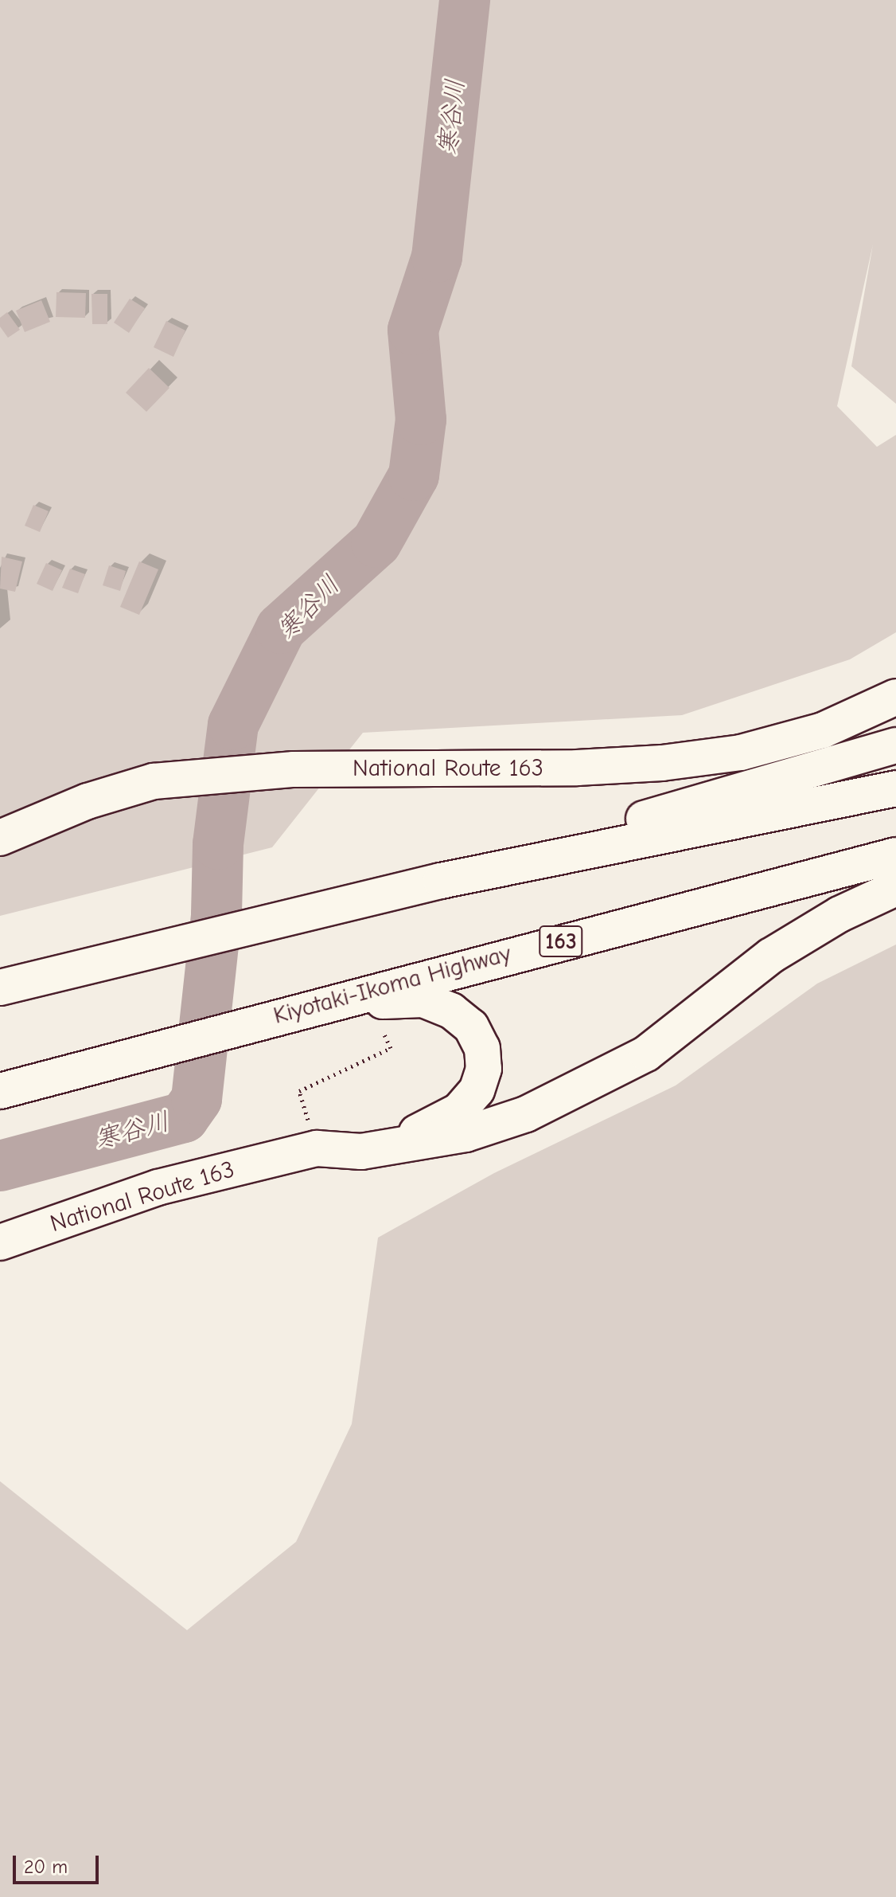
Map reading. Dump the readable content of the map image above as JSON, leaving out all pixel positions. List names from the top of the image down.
{
  "streets": {
    "highway": ["National Route 163", "163", "Kiyotaki-Ikoma Highway"]
  },
  "crossings": [
    ["National Route 163", "163"],
    ["163", "Kiyotaki-Ikoma Highway"]
  ],
  "water": ["寒谷川"],
  "scale_bar": "20 m"
}
